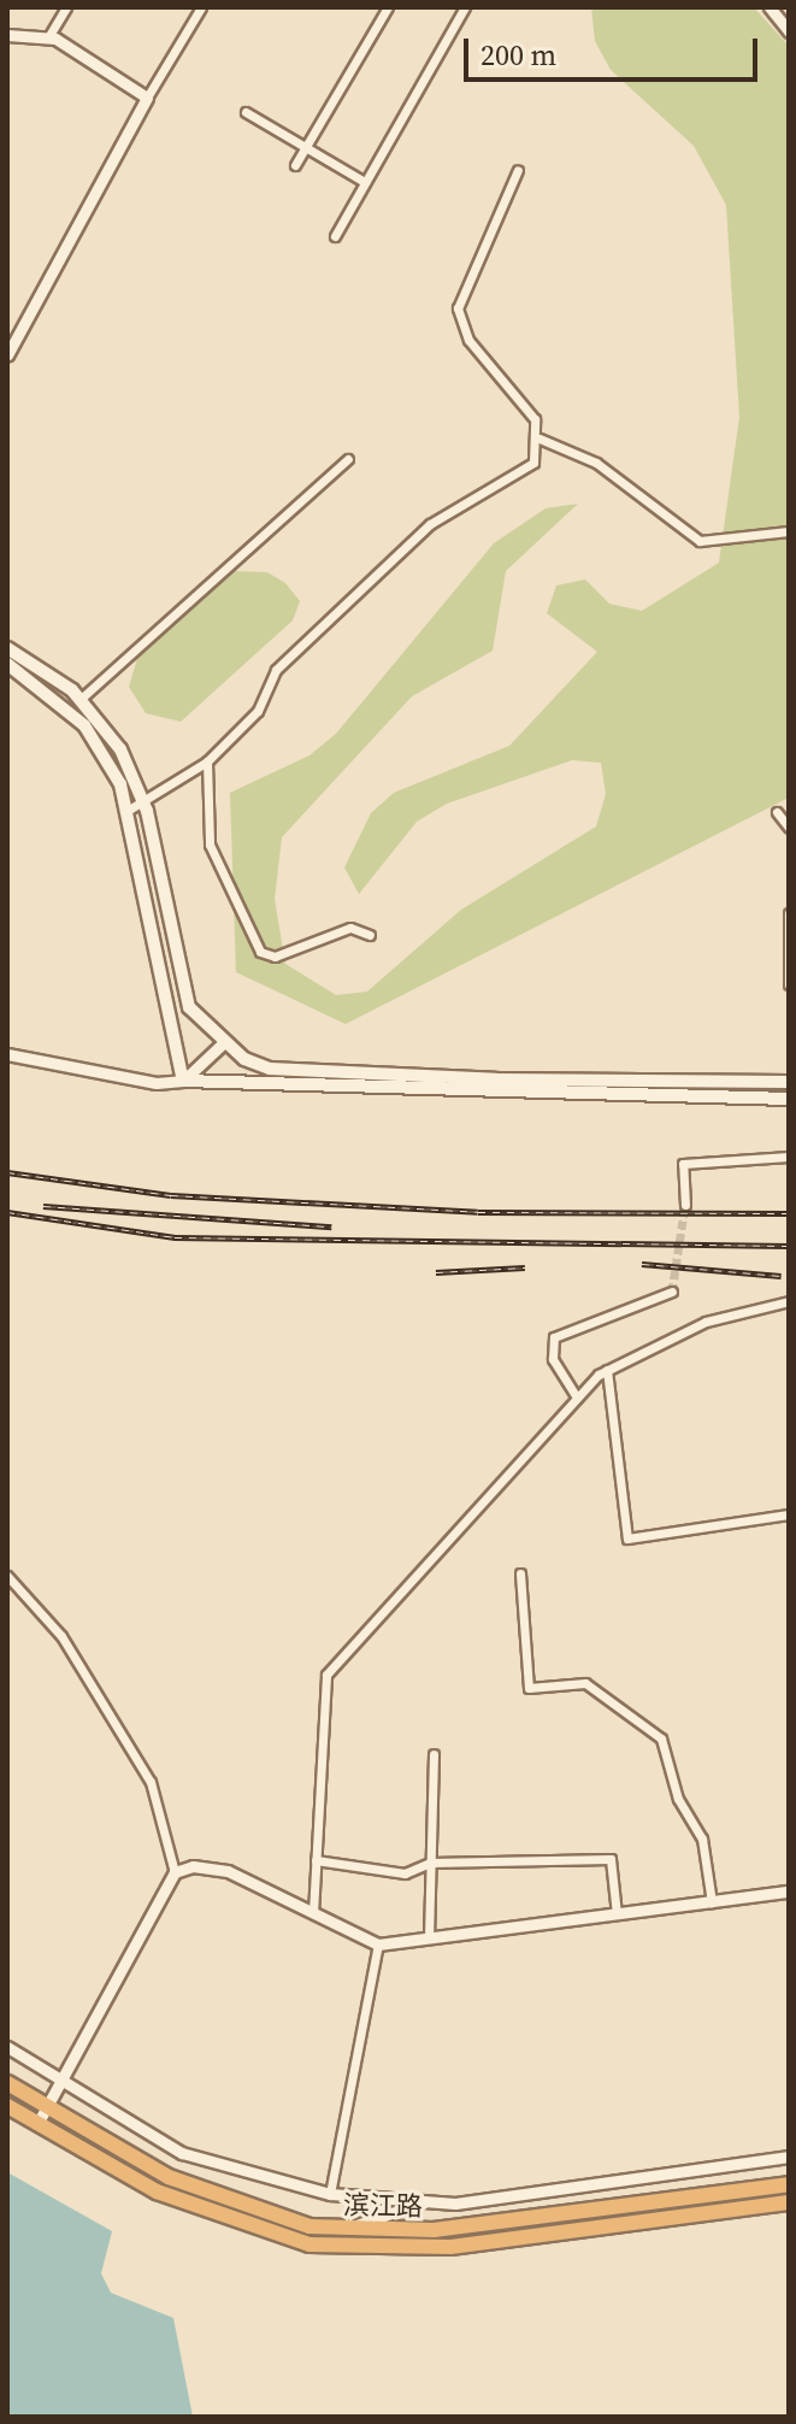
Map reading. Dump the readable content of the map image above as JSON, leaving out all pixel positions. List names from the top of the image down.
{
  "streets": {
    "highway": ["滨江路"]
  },
  "scale_bar": "200 m"
}
